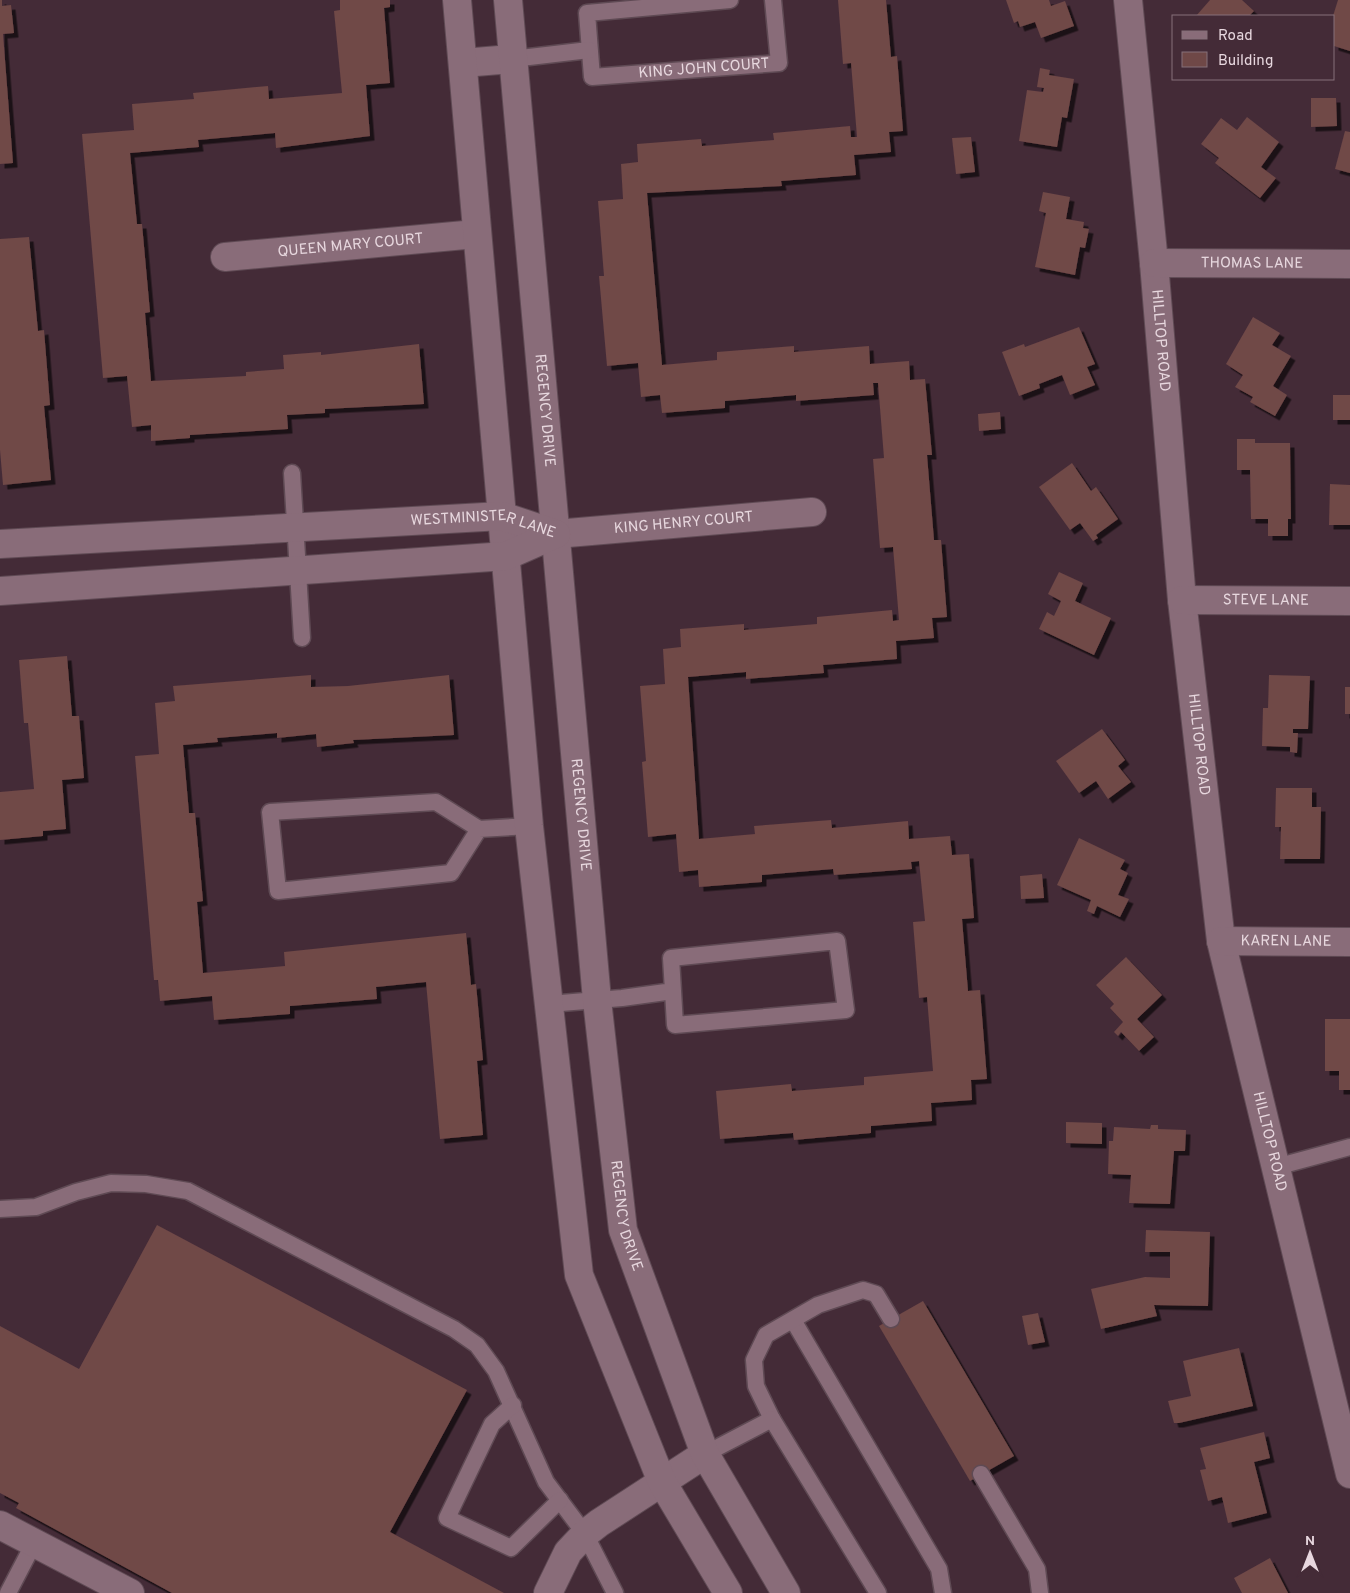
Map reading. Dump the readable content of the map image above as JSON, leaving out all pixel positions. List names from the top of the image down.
{
  "streets": {
    "street": [
      "QUEEN MARY COURT",
      "THOMAS LANE",
      "HILLTOP ROAD",
      "REGENCY DRIVE",
      "KING HENRY COURT",
      "WESTMINISTER LANE",
      "STEVE LANE",
      "KAREN LANE"
    ],
    "lane": ["KING JOHN COURT"]
  },
  "crossings": [
    ["THOMAS LANE", "HILLTOP ROAD"],
    ["HILLTOP ROAD", "STEVE LANE"],
    ["HILLTOP ROAD", "KAREN LANE"],
    ["REGENCY DRIVE", "KING HENRY COURT"],
    ["REGENCY DRIVE", "WESTMINISTER LANE"],
    ["KING HENRY COURT", "WESTMINISTER LANE"]
  ],
  "legend": ["Road", "Building"],
  "north": "top"
}
